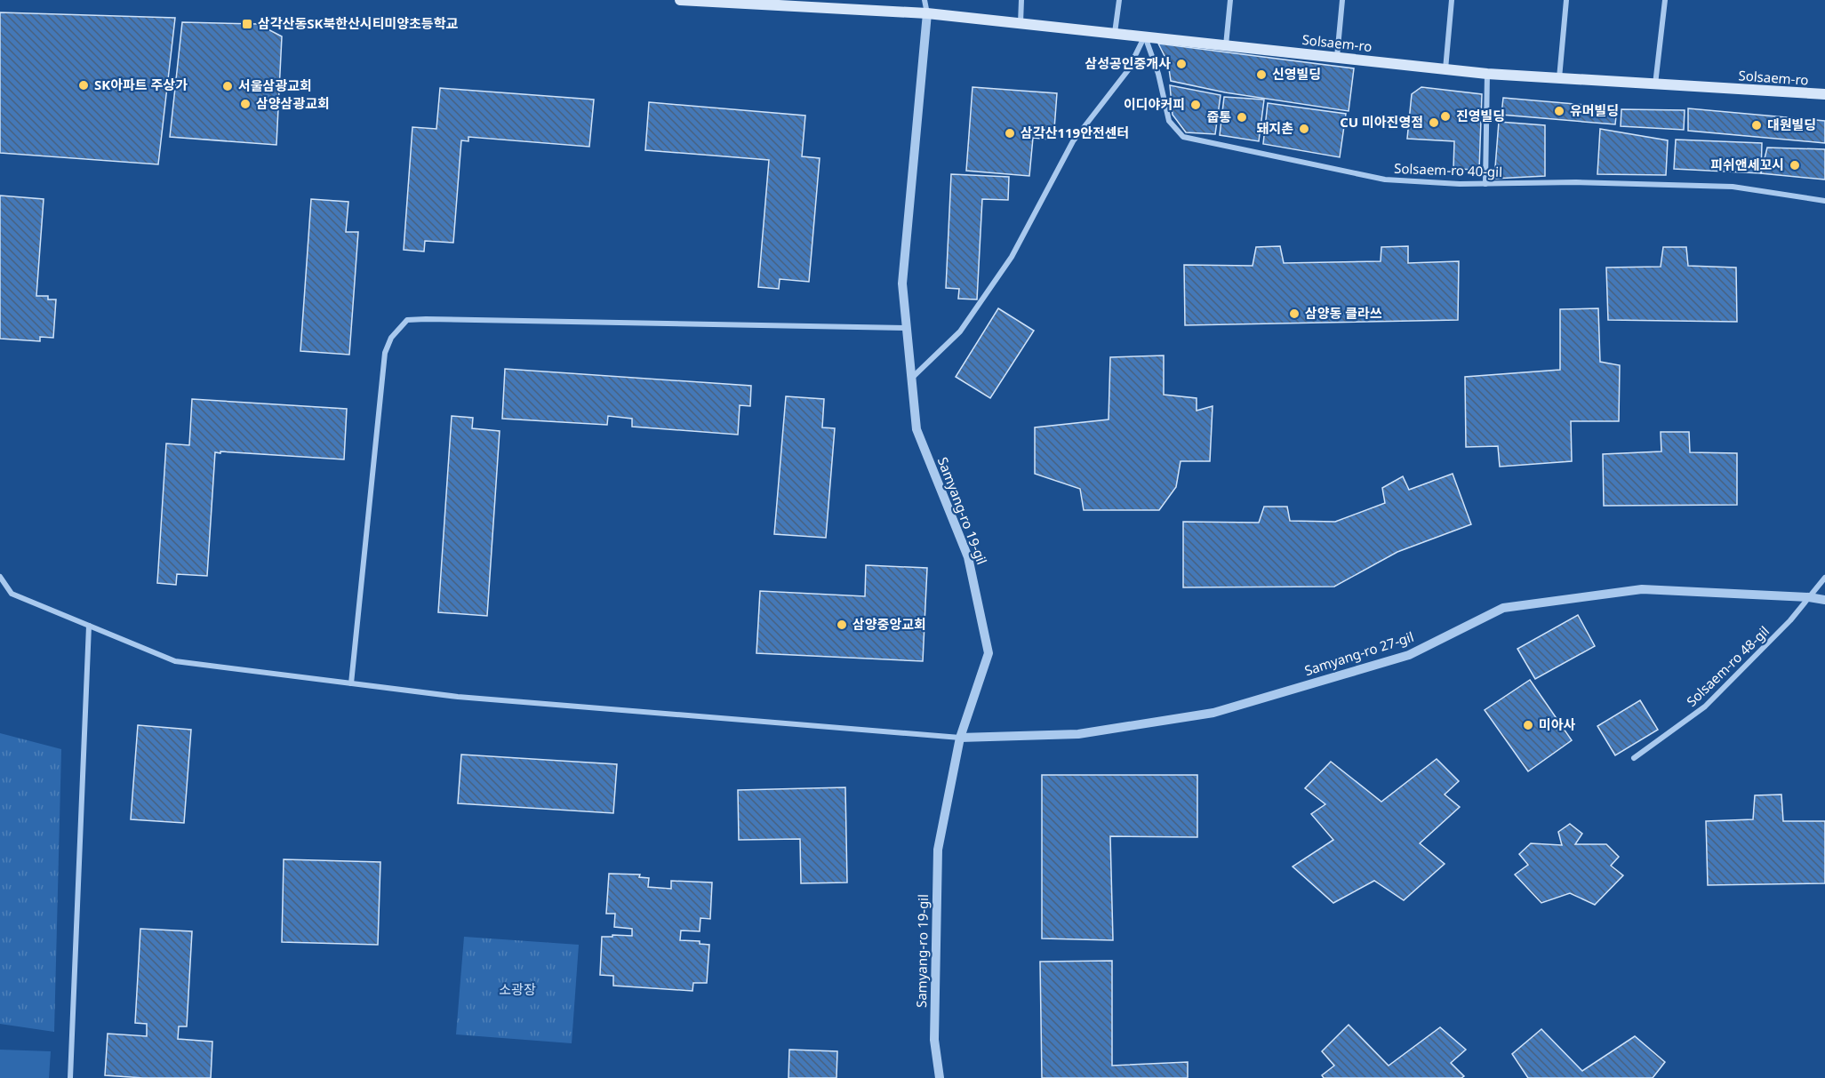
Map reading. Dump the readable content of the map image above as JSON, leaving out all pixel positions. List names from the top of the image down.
{
  "streets": {
    "main road": ["Solsaem-ro"],
    "street": [
      "Solsaem-ro 40-gil",
      "Samyang-ro 19-gil",
      "Samyang-ro 27-gil",
      "Solsaem-ro 48-gil"
    ]
  },
  "crossings": [
    ["Solsaem-ro", "Solsaem-ro 40-gil"],
    ["Solsaem-ro", "Samyang-ro 19-gil"],
    ["Samyang-ro 19-gil", "Samyang-ro 27-gil"],
    ["Samyang-ro 27-gil", "Solsaem-ro 48-gil"]
  ],
  "parks": ["소광장"],
  "places": {
    "transit": ["삼각산동SK북한산시티미양초등학교"],
    "other": [
      "삼성공인중개사",
      "신영빌딩",
      "SK아파트 주상가",
      "서울삼광교회",
      "삼양삼광교회",
      "이디야커피",
      "유머빌딩",
      "진영빌딩",
      "줍통",
      "CU 미아진영점",
      "대원빌딩",
      "돼지촌",
      "삼각산119안전센터",
      "피쉬앤세꼬시",
      "삼양동 클라쓰",
      "삼양중앙교회",
      "미아사"
    ]
  }
}
